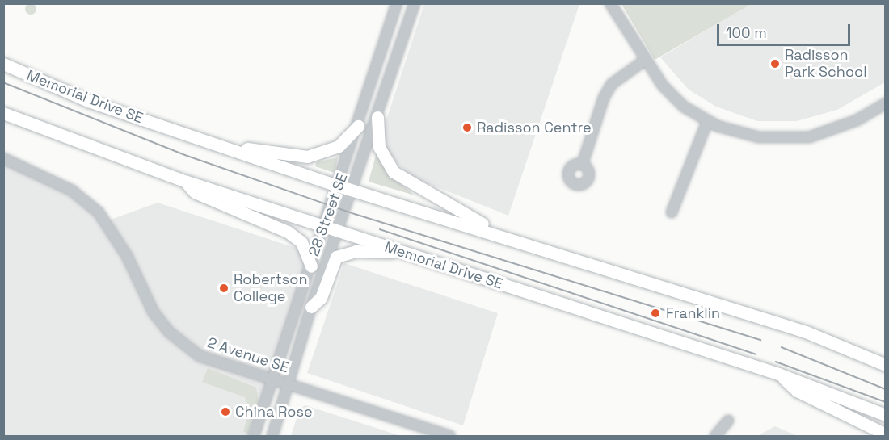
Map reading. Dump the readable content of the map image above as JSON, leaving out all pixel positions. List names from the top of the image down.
{
  "streets": {
    "main road": ["Memorial Drive SE"],
    "street": ["28 Street SE", "2 Avenue SE"]
  },
  "crossings": [
    ["Memorial Drive SE", "28 Street SE"],
    ["28 Street SE", "2 Avenue SE"]
  ],
  "places": [
    "Radisson Park School",
    "Radisson Centre",
    "Robertson College",
    "Franklin",
    "China Rose"
  ],
  "scale_bar": "100 m"
}
